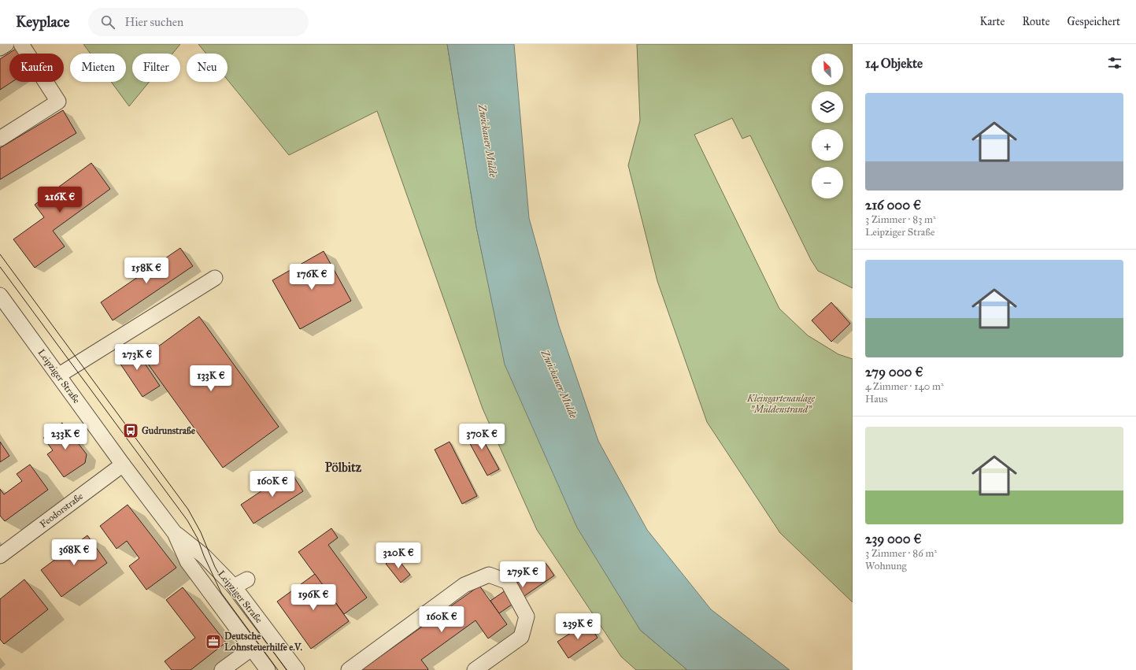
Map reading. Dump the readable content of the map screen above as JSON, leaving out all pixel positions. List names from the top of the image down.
{
  "streets": {
    "street": ["Leipziger Straße", "Feodorstraße"]
  },
  "crossings": [
    ["Leipziger Straße", "Feodorstraße"]
  ],
  "districts": ["Pölbitz"],
  "water": ["Zwickauer Mulde"],
  "parks": ["Kleingartenanlage \"Muldenstrand\""],
  "places": {
    "bus stop": ["Gudrunstraße"],
    "office": ["Deutsche Lohnsteuerhilfe e.V."]
  },
  "north": "top left",
  "page": {
    "header": "Keyplace",
    "search": "Hier suchen",
    "nav": ["Karte", "Route", "Gespeichert"],
    "heading": "14 Objekte",
    "map_buttons": ["+", "−"],
    "chip": [
      "Kaufen",
      "Mieten",
      "Filter",
      "Neu"
    ],
    "list": [
      {
        "name": "216 000 €",
        "note": "3 Zimmer · 83 m² · Leipziger Straße"
      },
      {
        "name": "279 000 €",
        "note": "4 Zimmer · 140 m² · Haus"
      },
      {
        "name": "239 000 €",
        "note": "3 Zimmer · 86 m² · Wohnung"
      }
    ],
    "price": [
      "216K €",
      "158K €",
      "176K €",
      "273K €",
      "133K €",
      "233K €",
      "370K €",
      "160K €",
      "368K €",
      "320K €",
      "279K €",
      "196K €",
      "160K €",
      "239K €"
    ]
  }
}
